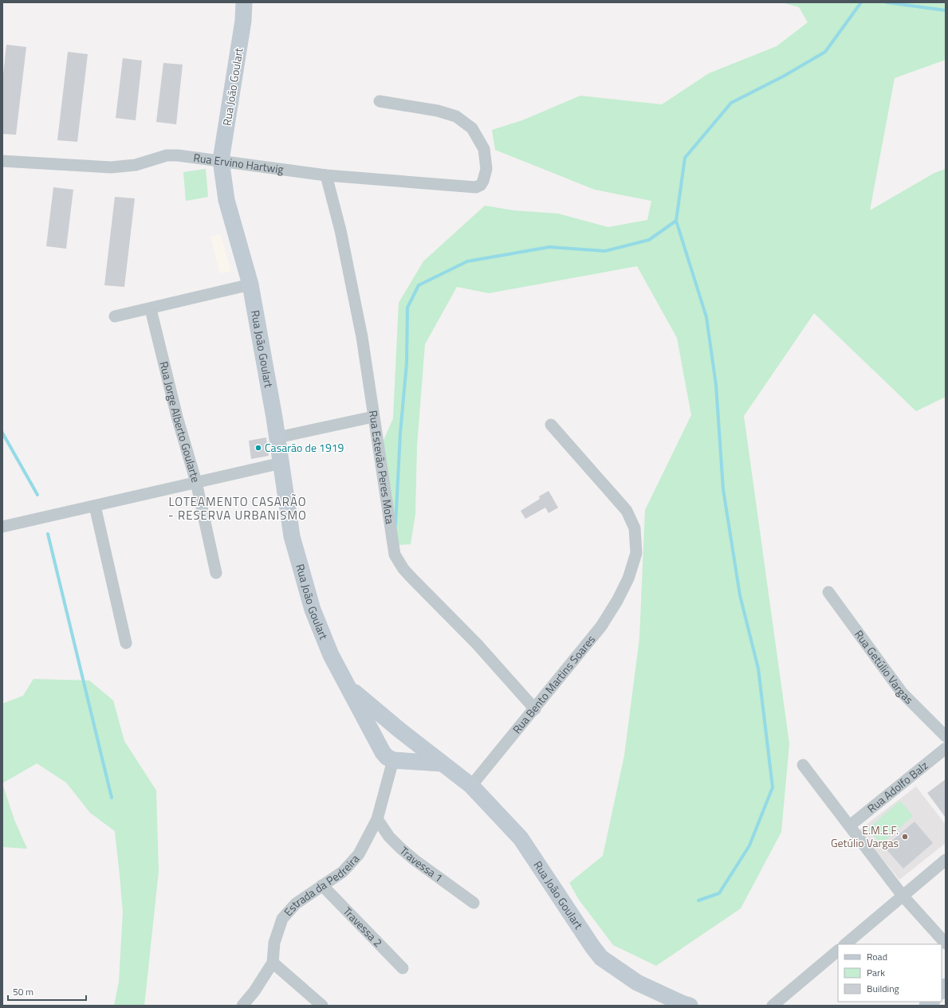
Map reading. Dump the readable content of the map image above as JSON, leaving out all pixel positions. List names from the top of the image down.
{
  "streets": {
    "street": [
      "Rua João Goulart",
      "Rua Ervino Hartwig",
      "Rua Jorge Alberto Goularte",
      "Rua Estevão Peres Mota",
      "Rua Getúlio Vargas",
      "Rua Bento Martins Soares",
      "Rua Adolfo Balz",
      "Travessa 1",
      "Estrada da Pedreira",
      "Travessa 2"
    ]
  },
  "crossings": [
    ["Rua João Goulart", "Rua Ervino Hartwig"],
    ["Rua João Goulart", "Rua Bento Martins Soares"],
    ["Rua João Goulart", "Estrada da Pedreira"],
    ["Rua Ervino Hartwig", "Rua Estevão Peres Mota"],
    ["Rua Estevão Peres Mota", "Rua Bento Martins Soares"],
    ["Travessa 1", "Estrada da Pedreira"],
    ["Estrada da Pedreira", "Travessa 2"]
  ],
  "districts": ["LOTEAMENTO CASARÃO - RESERVA URBANISMO"],
  "places": ["Casarão de 1919", "E.M.E.F. Getúlio Vargas"],
  "legend": ["Road", "Park", "Building"],
  "scale_bar": "50 m"
}
